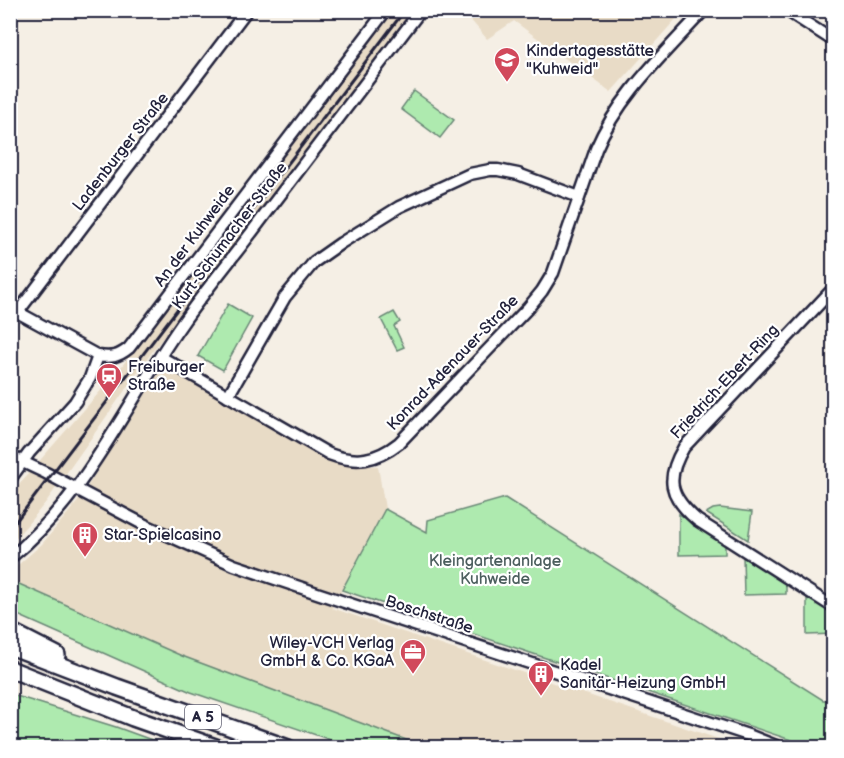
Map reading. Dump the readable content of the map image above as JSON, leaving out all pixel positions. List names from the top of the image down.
{
  "streets": {
    "highway": ["A 5"],
    "street": [
      "Ladenburger Straße",
      "An der Kuhweide",
      "Kurt-Schumacher-Straße",
      "Konrad-Adenauer-Straße",
      "Friedrich-Ebert-Ring",
      "Boschstraße"
    ]
  },
  "crossings": [
    ["Kurt-Schumacher-Straße", "Konrad-Adenauer-Straße"],
    ["Kurt-Schumacher-Straße", "Boschstraße"]
  ],
  "parks": ["Kleingartenanlage Kuhweide"],
  "places": {
    "school or university": ["Kindertagesstätte \"Kuhweid\""],
    "station": ["Freiburger Straße"],
    "building": ["Star-Spielcasino", "Kadel Sanitär-Heizung GmbH"],
    "office": ["Wiley-VCH Verlag GmbH & Co. KGaA"]
  }
}
